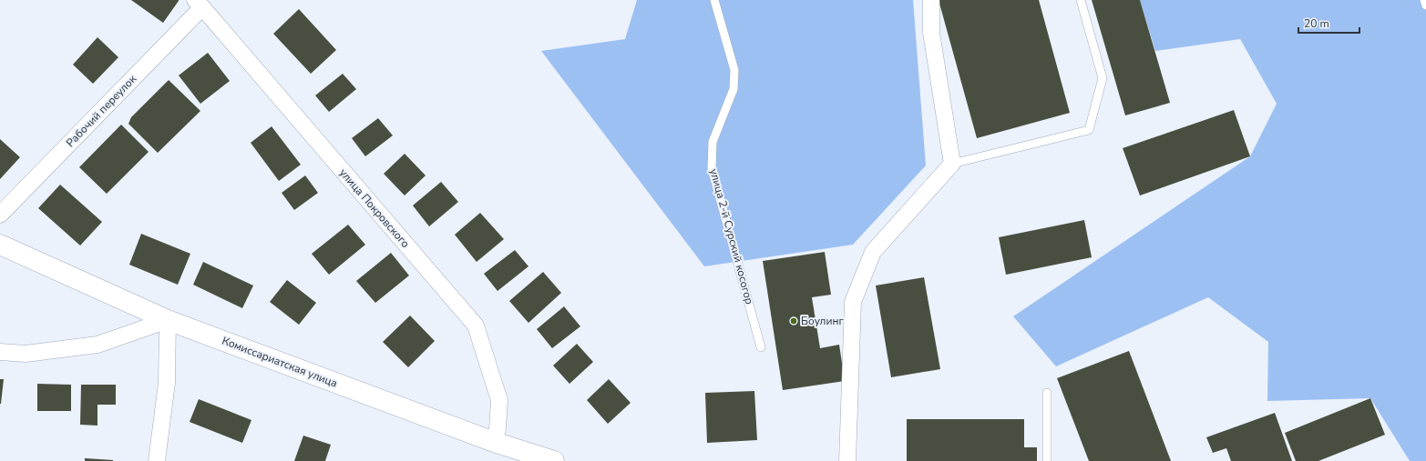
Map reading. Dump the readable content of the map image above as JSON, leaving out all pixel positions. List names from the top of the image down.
{
  "streets": {
    "main road": ["Комиссариатская улица"],
    "street": ["Рабочий переулок", "улица Покровского"],
    "lane": ["улица 2-й Сурский косогор"]
  },
  "crossings": [
    ["Рабочий переулок", "улица Покровского"],
    ["улица Покровского", "Комиссариатская улица"]
  ],
  "places": ["Боулинг"],
  "scale_bar": "20 m"
}
